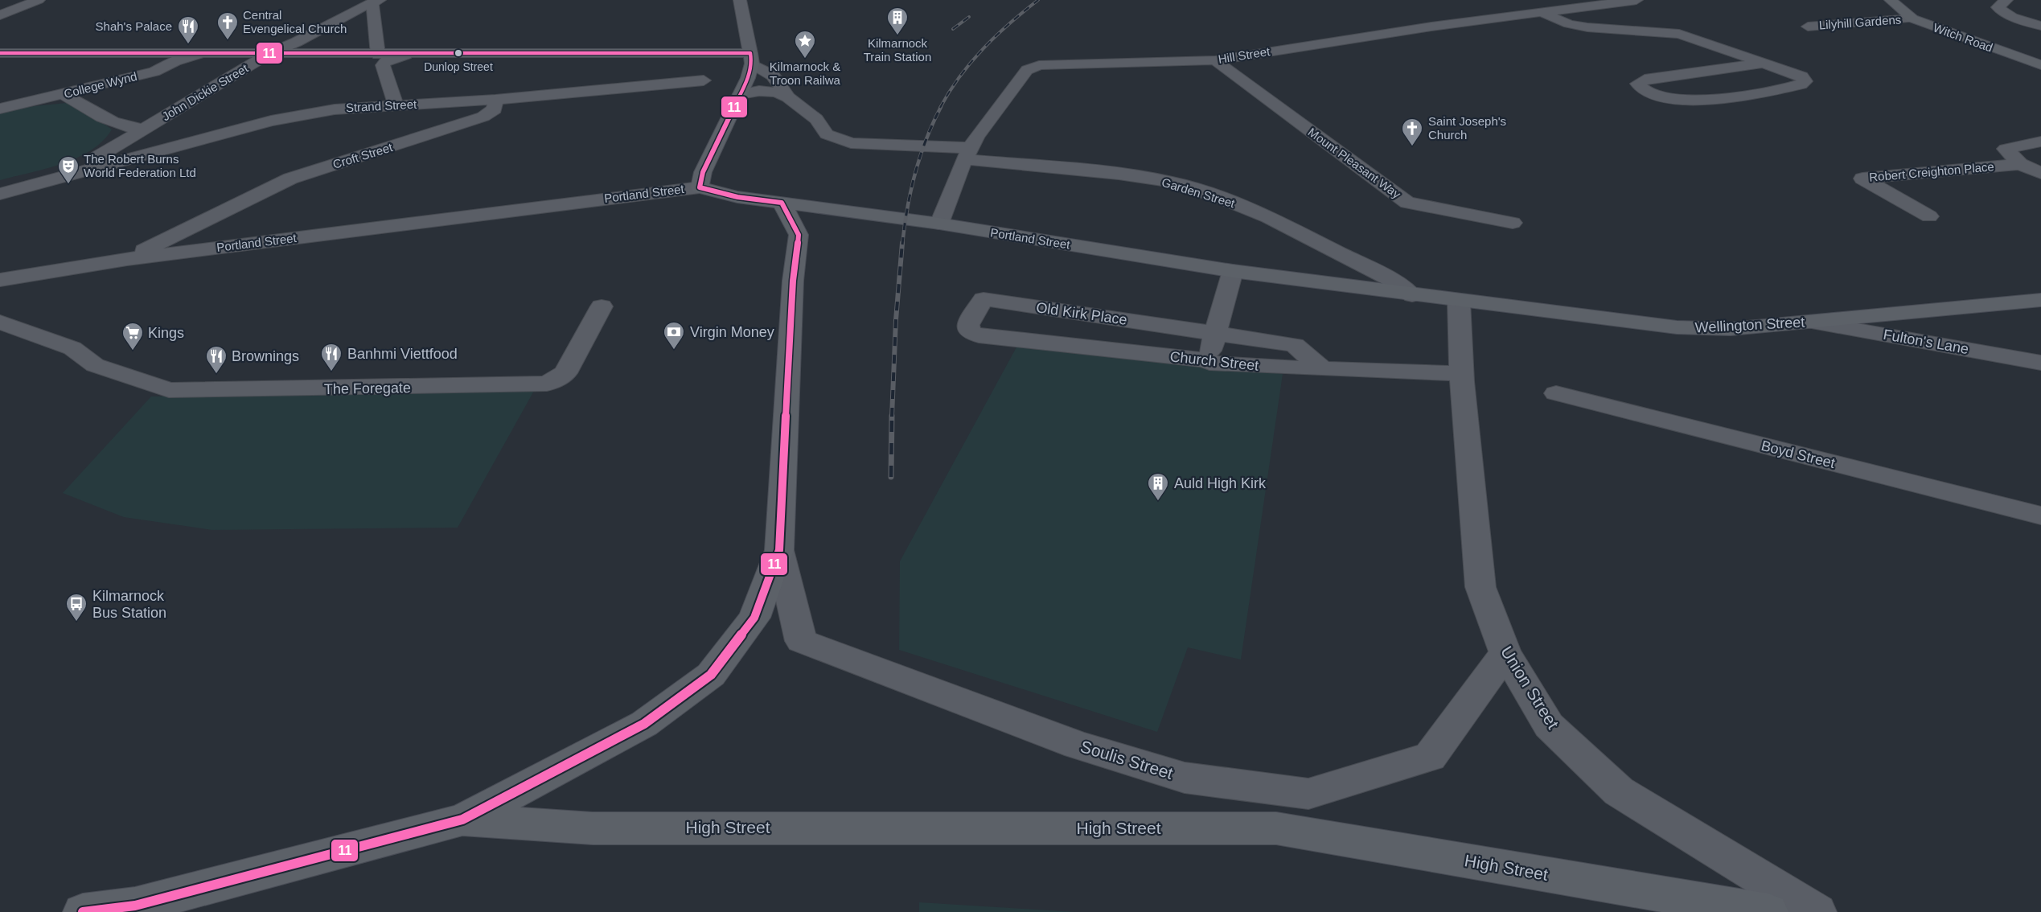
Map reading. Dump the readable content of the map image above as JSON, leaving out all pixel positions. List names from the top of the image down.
{
  "streets": {
    "main road": [
      "Witch Road",
      "Portland Street",
      "Wellington Street",
      "High Street"
    ],
    "street": [
      "Lilyhill Gardens",
      "Hill Street",
      "College Wynd",
      "John Dickie Street",
      "Strand Street",
      "Croft Street",
      "Mount Pleasant Way",
      "Robert Creighton Place",
      "Garden Street",
      "Old Kirk Place",
      "Fulton's Lane",
      "Church Street",
      "The Foregate",
      "Boyd Street",
      "Union Street",
      "Soulis Street"
    ]
  },
  "crossings": [
    ["Lilyhill Gardens", "Witch Road"],
    ["Hill Street", "Mount Pleasant Way"],
    ["Hill Street", "Garden Street"],
    ["Hill Street", "Portland Street"],
    ["John Dickie Street", "Strand Street"],
    ["Strand Street", "Croft Street"],
    ["Croft Street", "Portland Street"],
    ["Garden Street", "Portland Street"],
    ["Portland Street", "Wellington Street"],
    ["Portland Street", "Union Street"],
    ["Old Kirk Place", "Church Street"],
    ["Wellington Street", "Fulton's Lane"],
    ["Wellington Street", "Union Street"],
    ["Church Street", "Union Street"],
    ["Union Street", "Soulis Street"]
  ],
  "places": {
    "building": ["Kilmarnock Train Station", "Auld High Kirk"],
    "church": ["Central Evengelical Church", "Saint Joseph's Church"],
    "restaurant": ["Shah's Palace", "Banhmi Viettfood", "Brownings"],
    "other": ["Dunlop Street"],
    "place": ["Kilmarnock & Troon Railwa"],
    "theatre": ["The Robert Burns World Federation Ltd"],
    "bank": ["Virgin Money"],
    "supermarket": ["Kings"],
    "bus stop": ["Kilmarnock Bus Station"]
  },
  "lines": ["transit line 11"]
}
